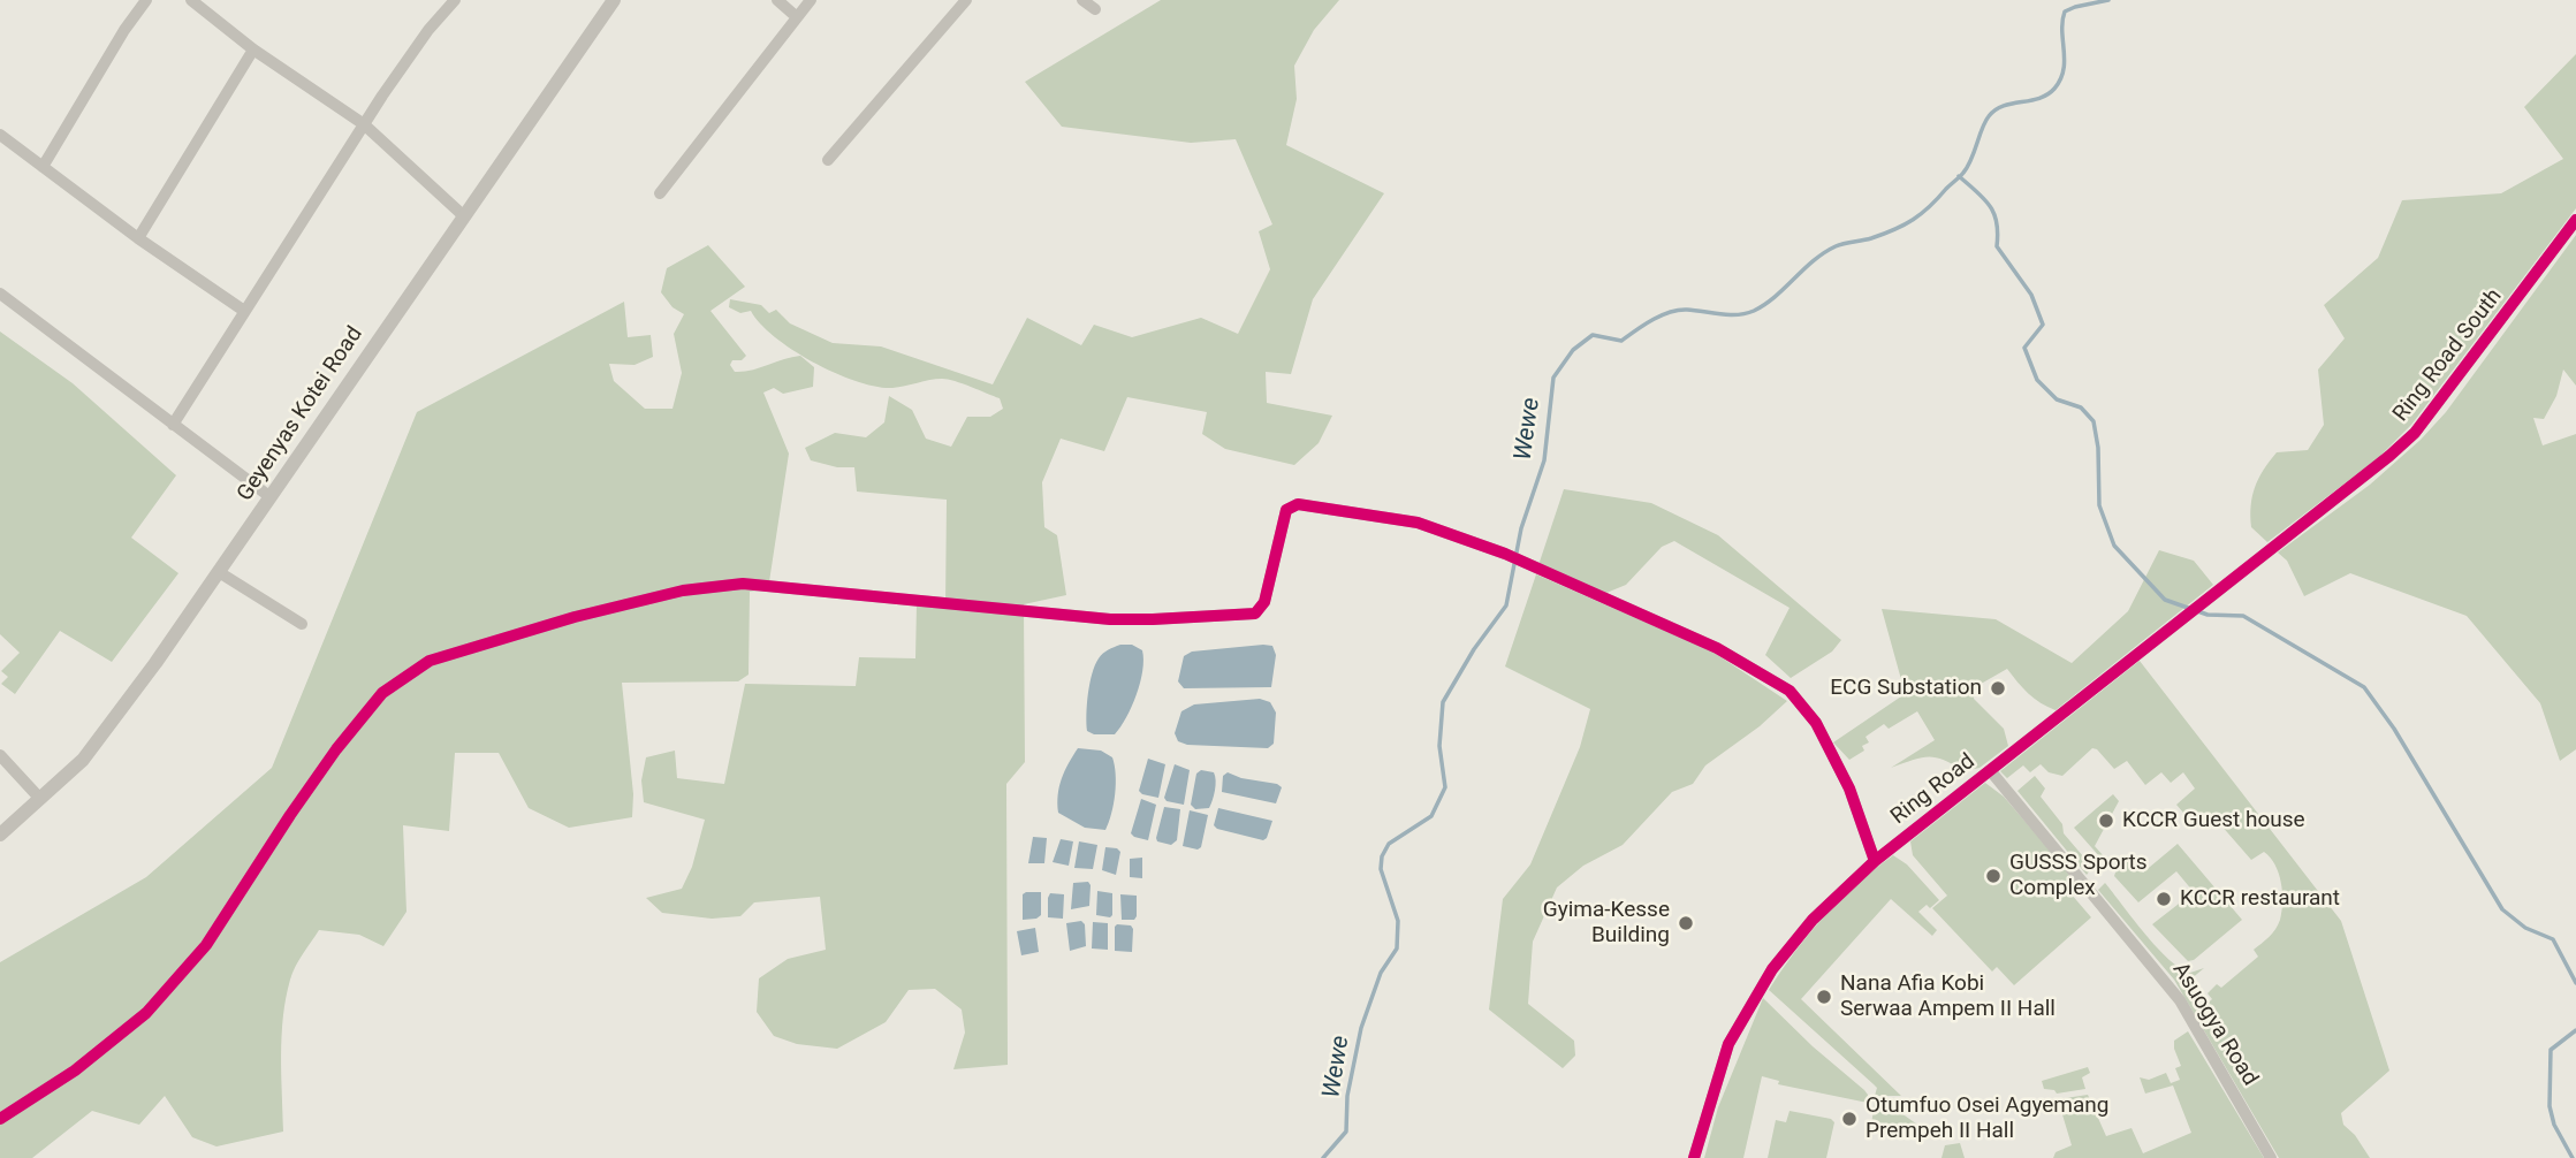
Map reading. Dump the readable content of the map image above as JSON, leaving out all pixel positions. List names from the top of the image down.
{
  "streets": {
    "street": [
      "Ring Road South",
      "Geyenyas Kotei Road",
      "Ring Road",
      "Asuogya Road"
    ]
  },
  "crossings": [
    ["Ring Road South", "Ring Road"],
    ["Ring Road", "Asuogya Road"]
  ],
  "water": ["Wewe"],
  "places": [
    "ECG Substation",
    "KCCR Guest house",
    "GUSSS Sports Complex",
    "KCCR restaurant",
    "Gyima-Kesse Building",
    "Nana Afia Kobi Serwaa Ampem II Hall",
    "Otumfuo Osei Agyemang Prempeh II Hall"
  ]
}
